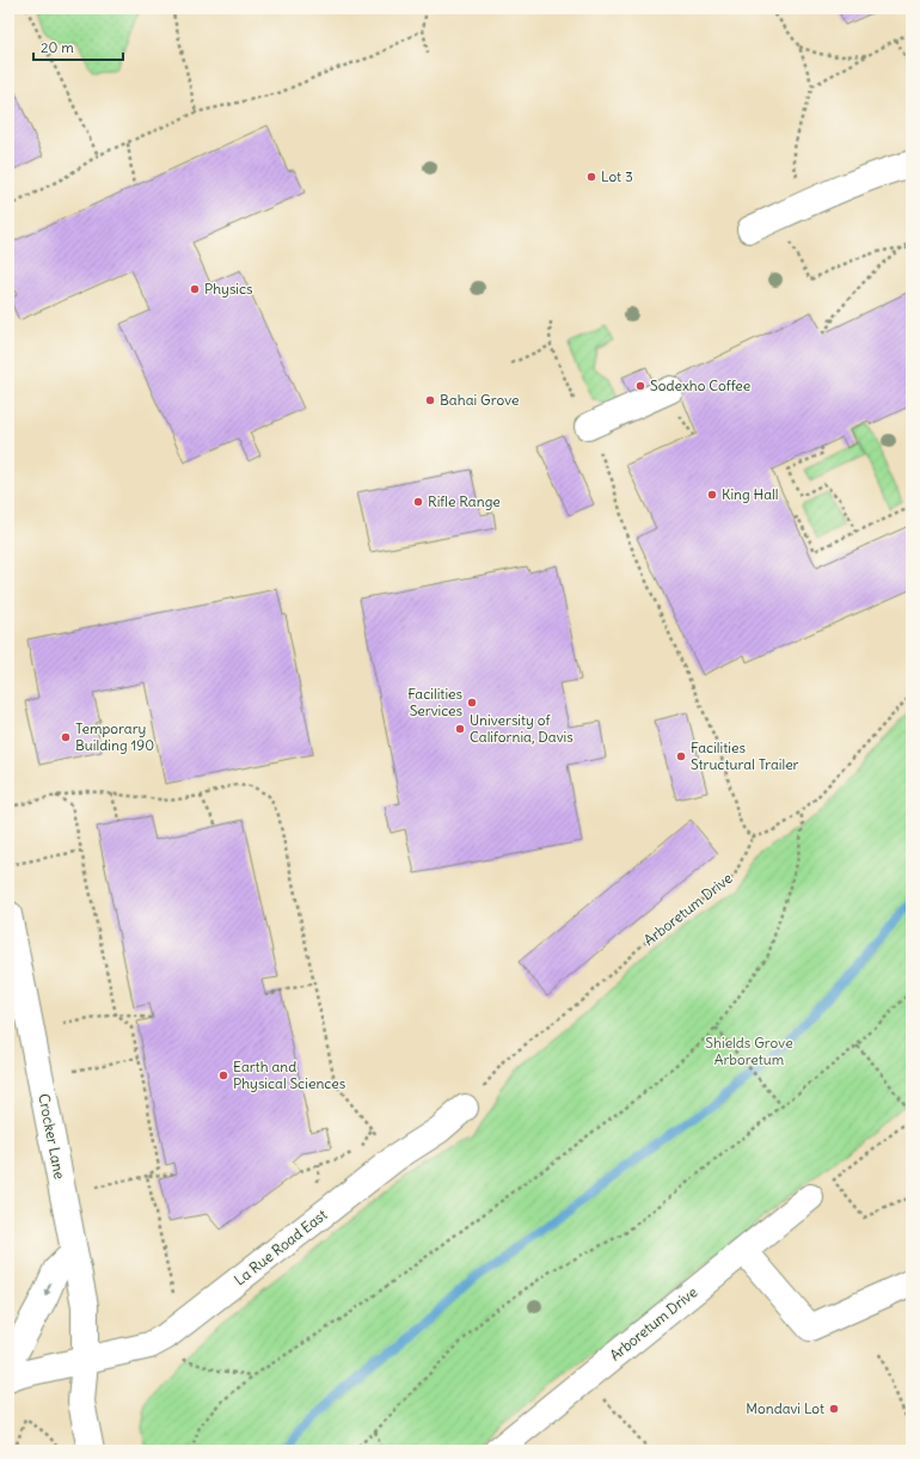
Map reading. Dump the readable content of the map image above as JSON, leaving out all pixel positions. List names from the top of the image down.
{
  "streets": {
    "street": ["Arboretum Drive", "Crocker Lane", "La Rue Road East"]
  },
  "crossings": [
    ["Arboretum Drive", "La Rue Road East"],
    ["Crocker Lane", "La Rue Road East"]
  ],
  "parks": ["Shields Grove Arboretum"],
  "places": [
    "Lot 3",
    "Physics",
    "Sodexho Coffee",
    "Bahai Grove",
    "King Hall",
    "Rifle Range",
    "Facilities Services",
    "University of California, Davis",
    "Temporary Building 190",
    "Facilities Structural Trailer",
    "Earth and Physical Sciences",
    "Mondavi Lot"
  ],
  "scale_bar": "20 m"
}
